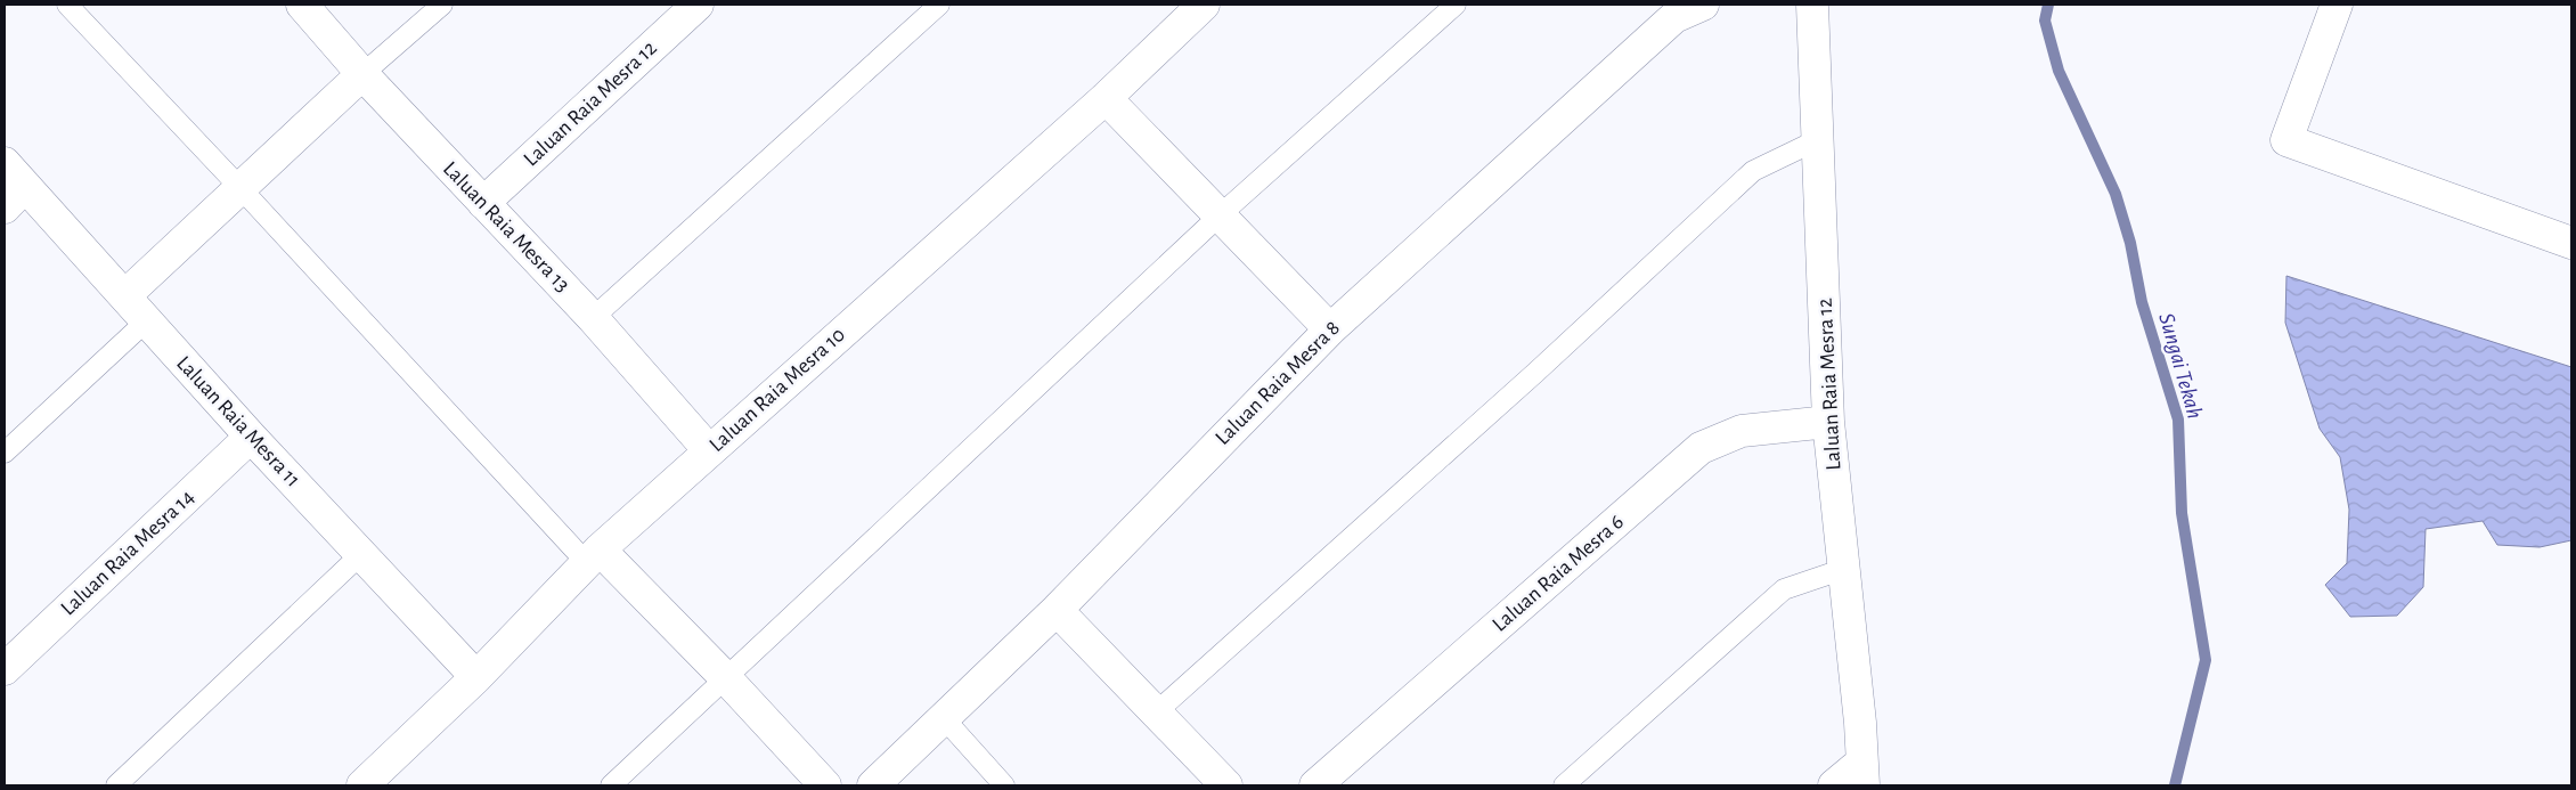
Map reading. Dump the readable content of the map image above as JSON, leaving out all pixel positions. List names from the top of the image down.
{
  "streets": {
    "street": [
      "Laluan Raia Mesra 12",
      "Laluan Raia Mesra 13",
      "Laluan Raia Mesra 8",
      "Laluan Raia Mesra 10",
      "Laluan Raia Mesra 11",
      "Laluan Raia Mesra 14",
      "Laluan Raia Mesra 6"
    ]
  },
  "crossings": [
    ["Laluan Raia Mesra 12", "Laluan Raia Mesra 13"],
    ["Laluan Raia Mesra 12", "Laluan Raia Mesra 6"],
    ["Laluan Raia Mesra 13", "Laluan Raia Mesra 10"],
    ["Laluan Raia Mesra 10", "Laluan Raia Mesra 11"],
    ["Laluan Raia Mesra 11", "Laluan Raia Mesra 14"]
  ],
  "water": ["Sungai Tekah"]
}
